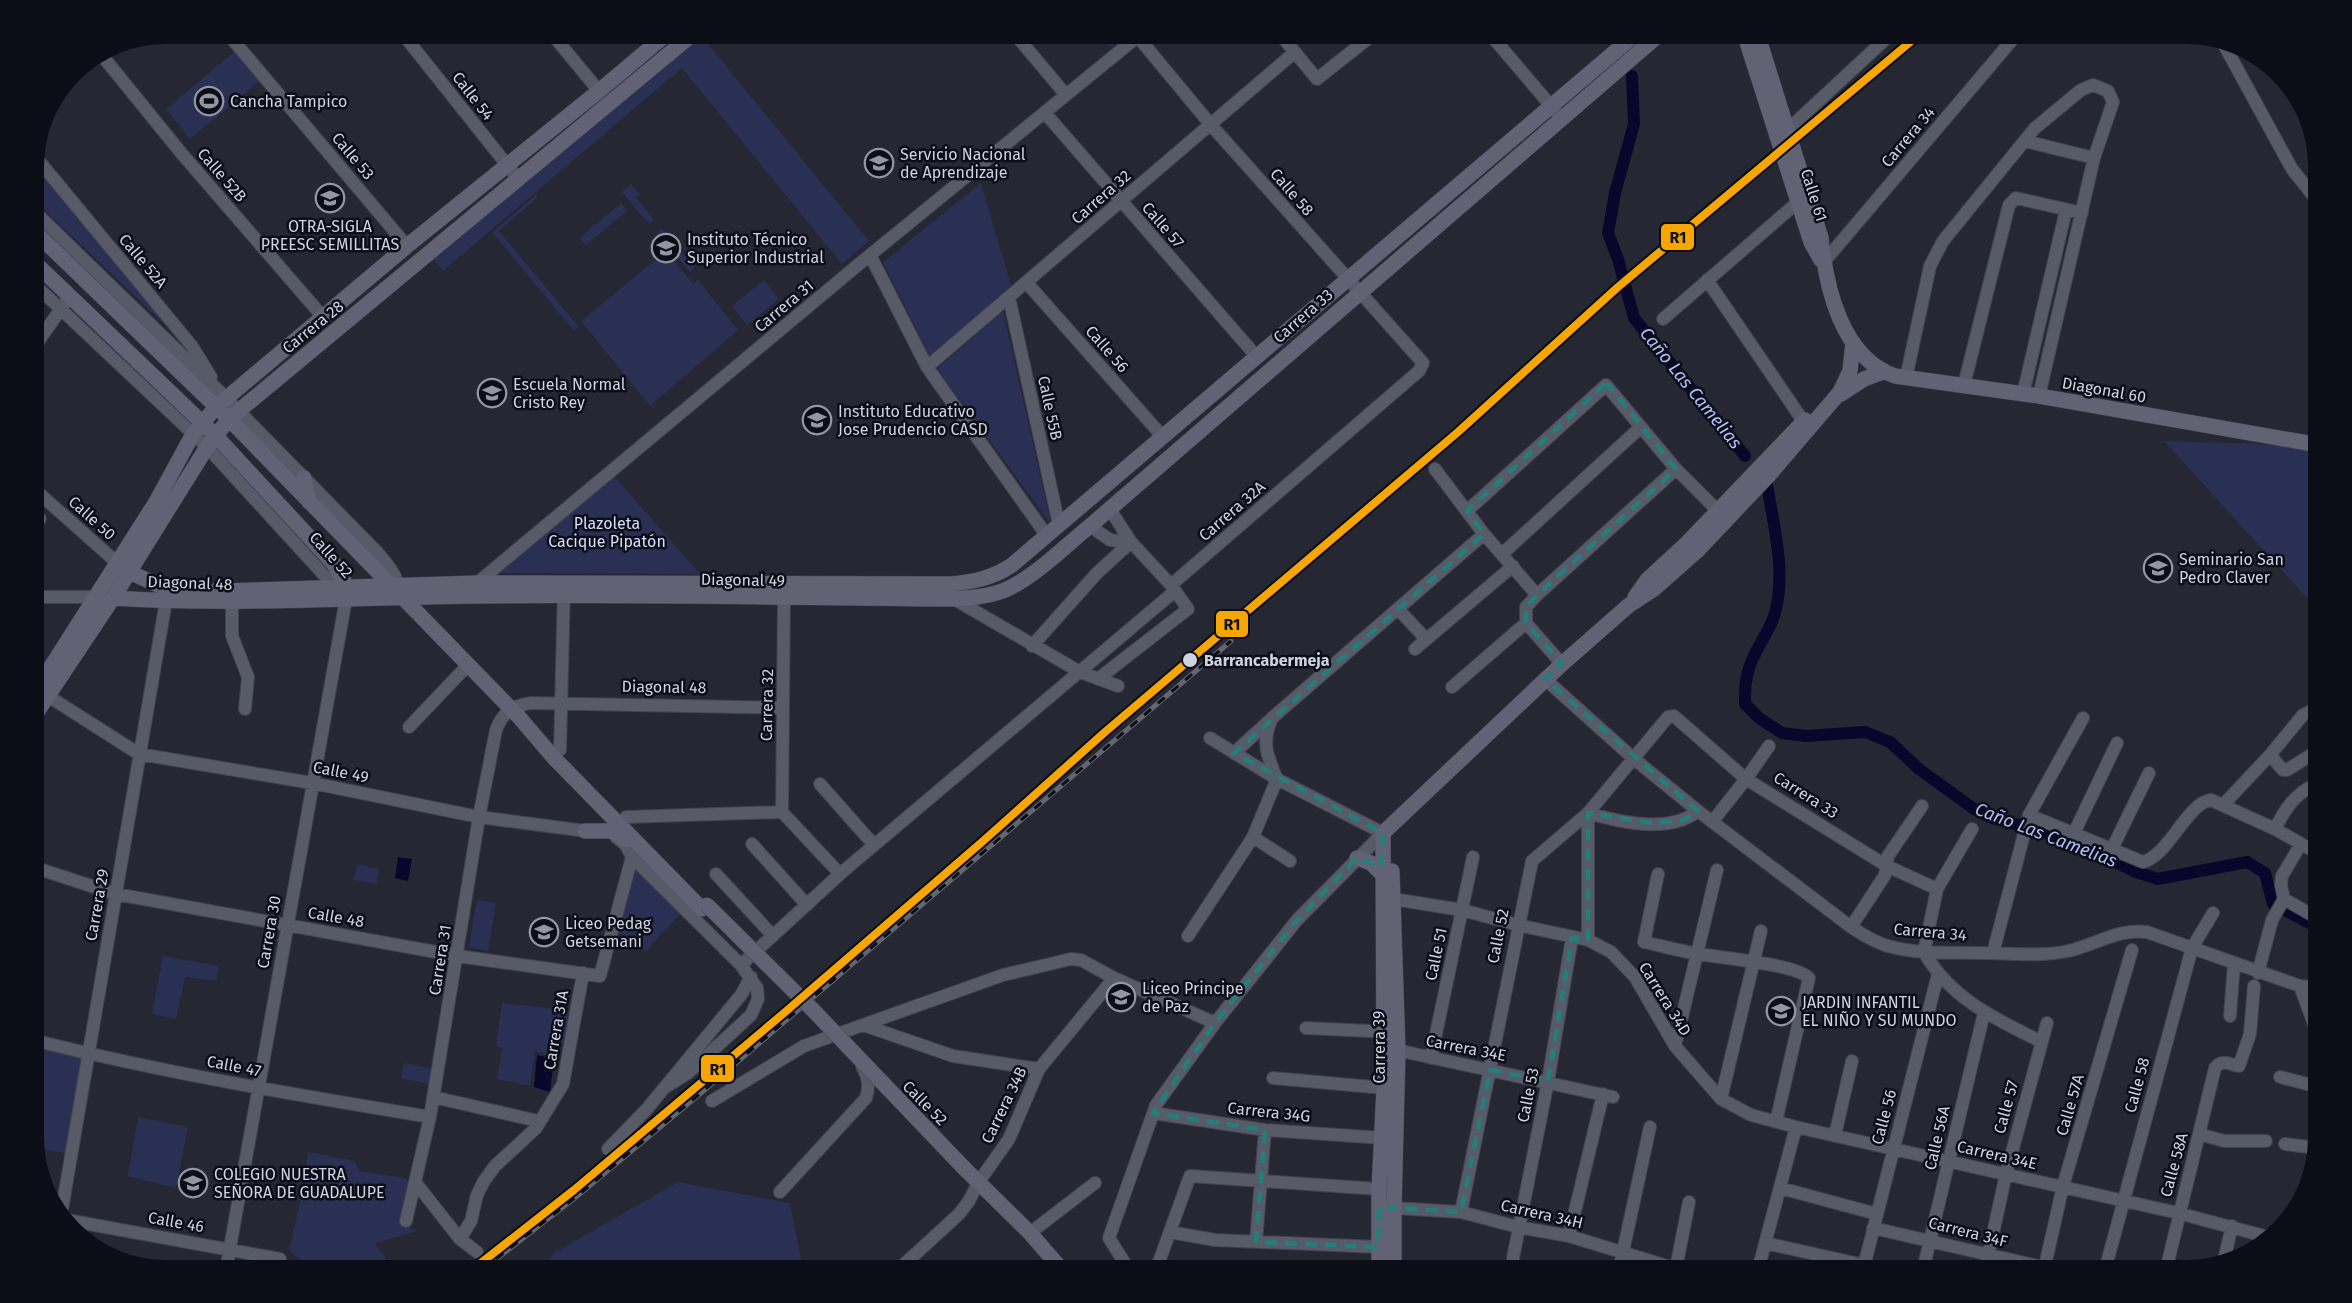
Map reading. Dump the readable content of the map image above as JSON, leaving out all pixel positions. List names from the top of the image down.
{
  "streets": {
    "main road": [
      "Calle 61",
      "Carrera 33",
      "Carrera 28",
      "Diagonal 60",
      "Calle 52",
      "Diagonal 49",
      "Diagonal 48",
      "Carrera 39"
    ],
    "street": [
      "Calle 54",
      "Carrera 34",
      "Calle 53",
      "Calle 52B",
      "Calle 58",
      "Carrera 32",
      "Calle 57",
      "Calle 52A",
      "Carrera 31",
      "Calle 56",
      "Calle 55B",
      "Carrera 32A",
      "Calle 50",
      "Calle 49",
      "Carrera 29",
      "Calle 48",
      "Carrera 30",
      "Calle 51",
      "Carrera 34D",
      "Carrera 31A",
      "Carrera 34E",
      "Calle 47",
      "Carrera 34B",
      "Calle 57A",
      "Carrera 34G",
      "Calle 56A",
      "Calle 58A",
      "Carrera 34H",
      "Calle 46",
      "Carrera 34F"
    ]
  },
  "crossings": [
    ["Calle 54", "Carrera 28"],
    ["Carrera 34", "Calle 58"],
    ["Carrera 34", "Calle 61"],
    ["Carrera 34", "Calle 52"],
    ["Calle 53", "Carrera 28"],
    ["Calle 53", "Carrera 34D"],
    ["Calle 53", "Carrera 34E"],
    ["Calle 53", "Carrera 34H"],
    ["Calle 52B", "Carrera 28"],
    ["Calle 58", "Carrera 32"],
    ["Calle 58", "Carrera 33"],
    ["Calle 58", "Carrera 32A"],
    ["Calle 58", "Carrera 34E"],
    ["Calle 61", "Diagonal 60"],
    ["Carrera 32", "Calle 57"],
    ["Carrera 32", "Calle 56"],
    ["Carrera 32", "Calle 55B"],
    ["Carrera 32", "Diagonal 49"],
    ["Carrera 32", "Diagonal 48"],
    ["Calle 57", "Carrera 31"],
    ["Calle 57", "Carrera 33"],
    ["Calle 57", "Carrera 34E"],
    ["Calle 57", "Carrera 34F"],
    ["Calle 52A", "Carrera 28"],
    ["Calle 52A", "Calle 52"],
    ["Carrera 31", "Calle 52"],
    ["Carrera 31", "Diagonal 49"],
    ["Carrera 31", "Diagonal 48"],
    ["Carrera 31", "Calle 49"],
    ["Carrera 31", "Calle 48"],
    ["Carrera 31", "Calle 47"],
    ["Carrera 33", "Calle 56"],
    ["Carrera 33", "Calle 55B"],
    ["Carrera 33", "Calle 52"],
    ["Carrera 33", "Diagonal 49"],
    ["Carrera 28", "Calle 50"],
    ["Carrera 28", "Calle 52"],
    ["Carrera 28", "Diagonal 48"],
    ["Calle 56", "Carrera 34E"],
    ["Calle 56", "Carrera 34F"],
    ["Carrera 32A", "Calle 49"],
    ["Calle 50", "Diagonal 48"],
    ["Calle 52", "Diagonal 49"],
    ["Calle 52", "Diagonal 48"],
    ["Calle 52", "Carrera 30"],
    ["Calle 52", "Carrera 34D"],
    ["Calle 52", "Carrera 34E"],
    ["Calle 52", "Carrera 34B"],
    ["Calle 52", "Carrera 34H"],
    ["Diagonal 49", "Diagonal 48"],
    ["Diagonal 49", "Carrera 30"],
    ["Diagonal 48", "Carrera 29"],
    ["Diagonal 48", "Carrera 30"],
    ["Calle 49", "Carrera 29"],
    ["Calle 49", "Calle 48"],
    ["Calle 49", "Carrera 30"],
    ["Carrera 29", "Calle 48"],
    ["Carrera 29", "Calle 47"],
    ["Calle 48", "Carrera 30"],
    ["Calle 48", "Carrera 31A"],
    ["Carrera 30", "Calle 47"],
    ["Carrera 30", "Calle 46"],
    ["Calle 51", "Carrera 34D"],
    ["Calle 51", "Carrera 34E"],
    ["Carrera 34D", "Carrera 39"],
    ["Carrera 34D", "Carrera 34E"],
    ["Carrera 39", "Carrera 34E"],
    ["Carrera 39", "Carrera 34G"],
    ["Carrera 39", "Carrera 34H"],
    ["Carrera 34E", "Calle 57A"],
    ["Carrera 34E", "Calle 56A"],
    ["Carrera 34E", "Calle 58A"],
    ["Carrera 34E", "Carrera 34H"],
    ["Calle 56A", "Carrera 34F"]
  ],
  "water": ["Caño Las Camelias"],
  "parks": ["Plazoleta Cacique Pipatón"],
  "places": {
    "sports": ["Cancha Tampico"],
    "school or university": [
      "Servicio Nacional de Aprendizaje",
      "OTRA-SIGLA PREESC SEMILLITAS",
      "Instituto Técnico Superior Industrial",
      "Escuela Normal Cristo Rey",
      "Instituto Educativo Jose Prudencio CASD",
      "Seminario San Pedro Claver",
      "Liceo Pedag Getsemani",
      "Liceo Principe de Paz",
      "JARDIN INFANTIL EL NIÑO Y SU MUNDO",
      "COLEGIO NUESTRA SEÑORA DE GUADALUPE"
    ],
    "other": ["Barrancabermeja"]
  },
  "lines": ["transit line R1"]
}
